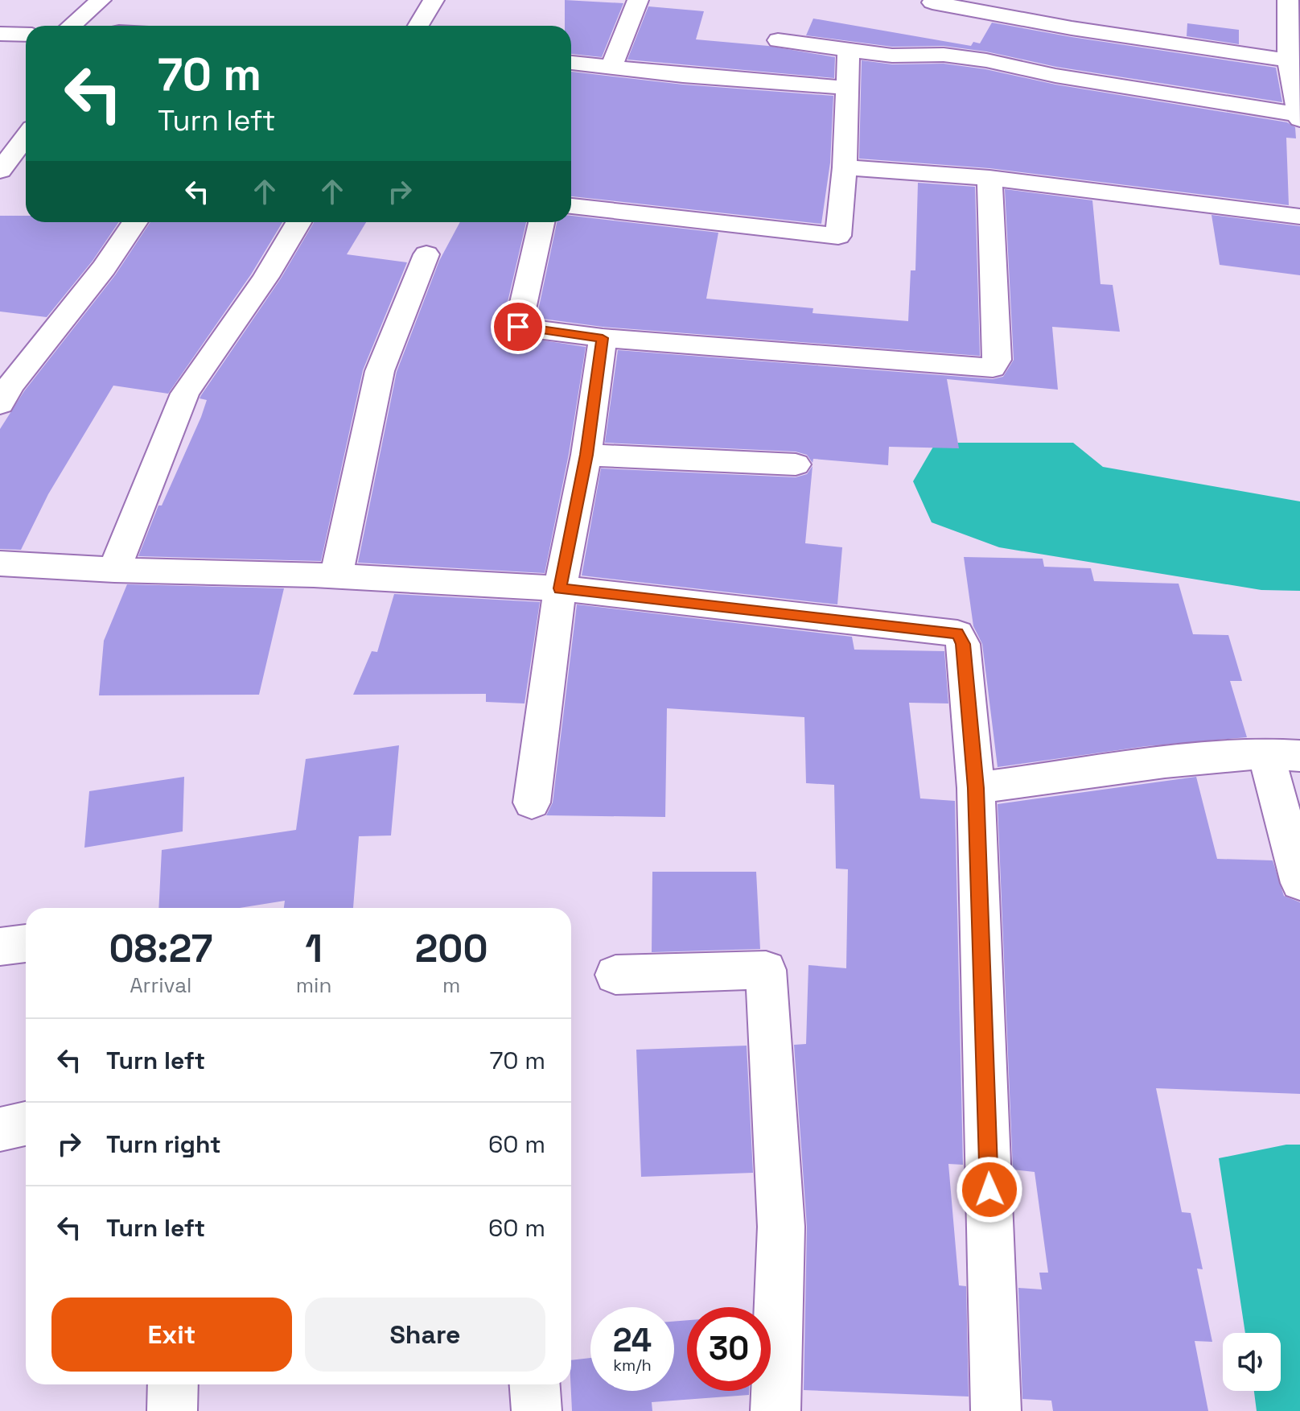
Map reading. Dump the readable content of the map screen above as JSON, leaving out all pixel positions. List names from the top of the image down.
{
  "page": {
    "turn": ["70 m", "Turn left"],
    "eta": [
      "08:27",
      "Arrival",
      "1",
      "min",
      "200",
      "m"
    ],
    "list": [
      {
        "name": "Turn left",
        "value": "70 m"
      },
      {
        "name": "Turn right",
        "value": "60 m"
      },
      {
        "name": "Turn left",
        "value": "60 m"
      }
    ],
    "buttons": ["Exit", "Share"],
    "speed": "24 km/h",
    "limit": "30"
  }
}
